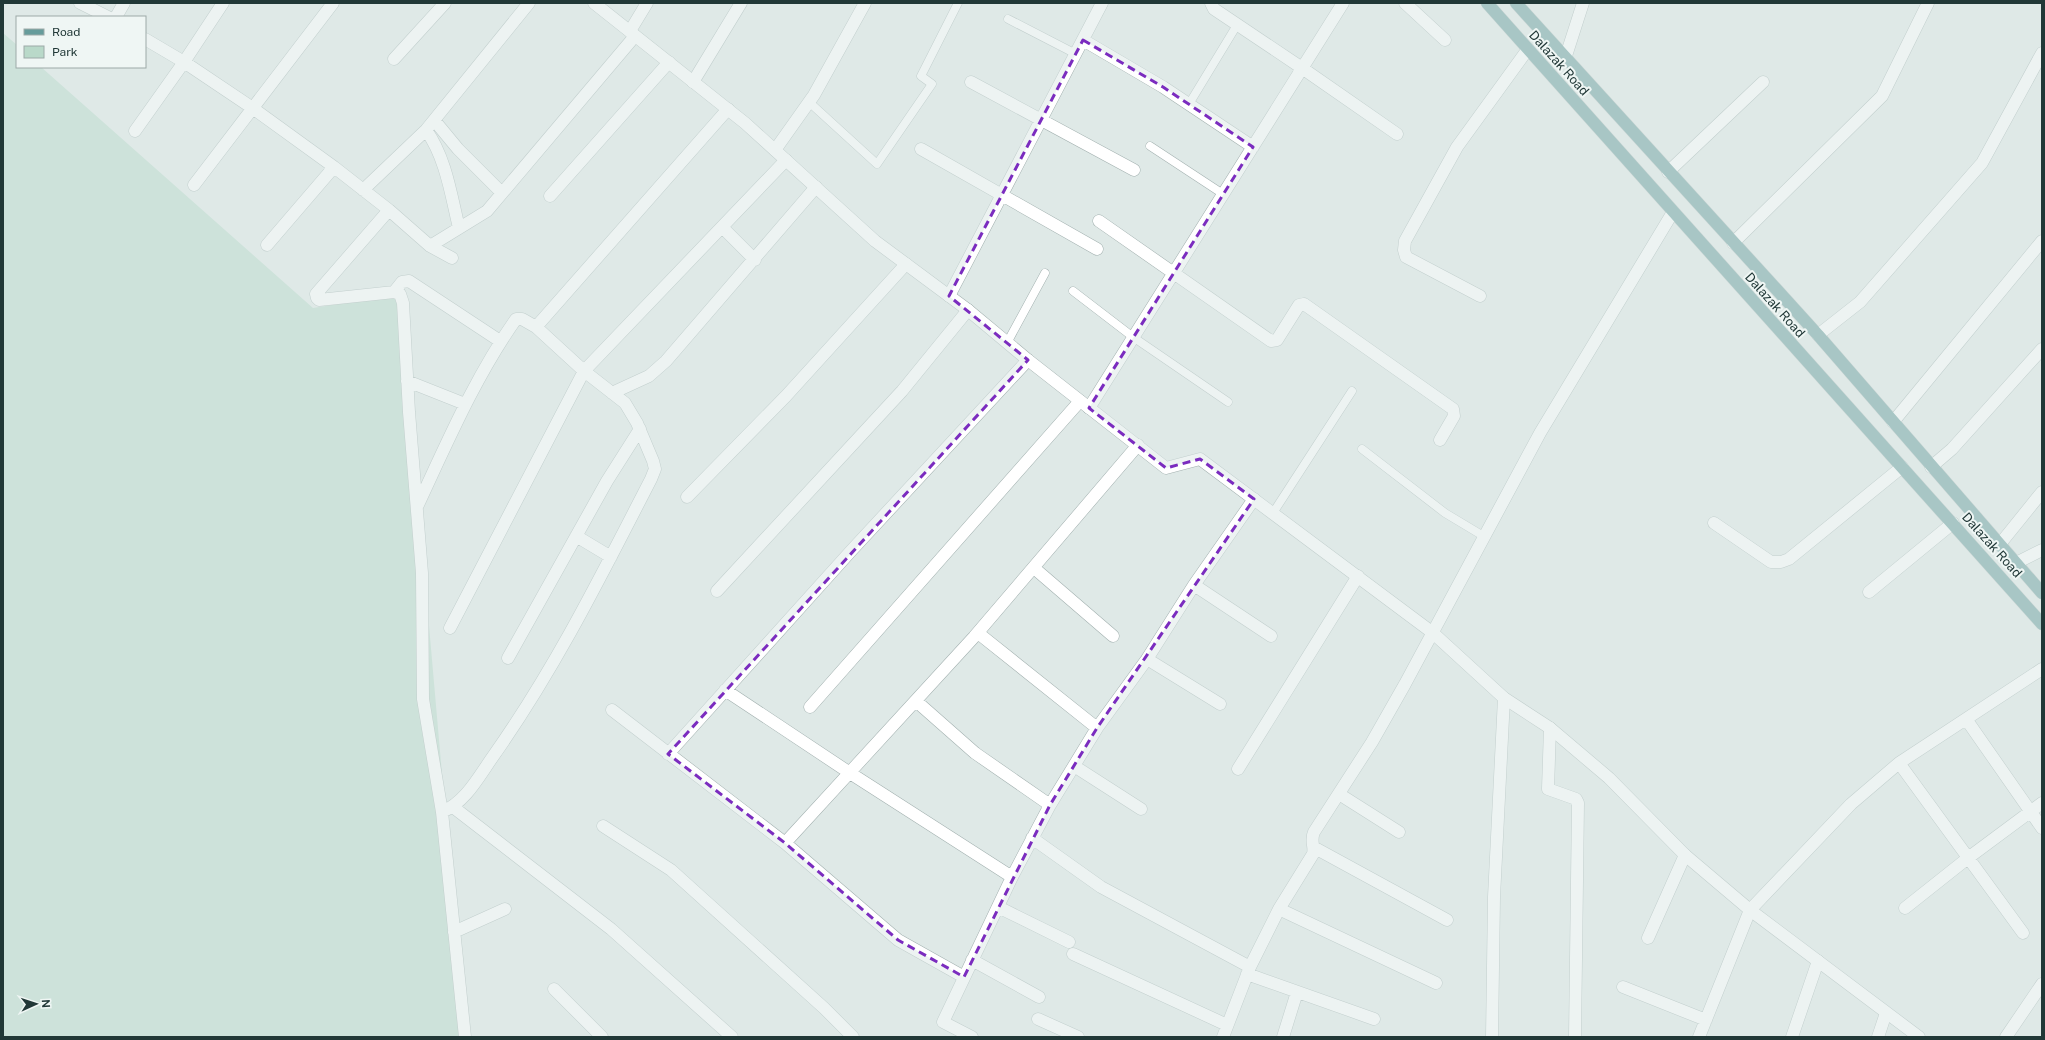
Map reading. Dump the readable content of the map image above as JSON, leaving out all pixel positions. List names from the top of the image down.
{
  "streets": {
    "main road": ["Dalazak Road"]
  },
  "legend": ["Road", "Park"],
  "north": "right"
}
